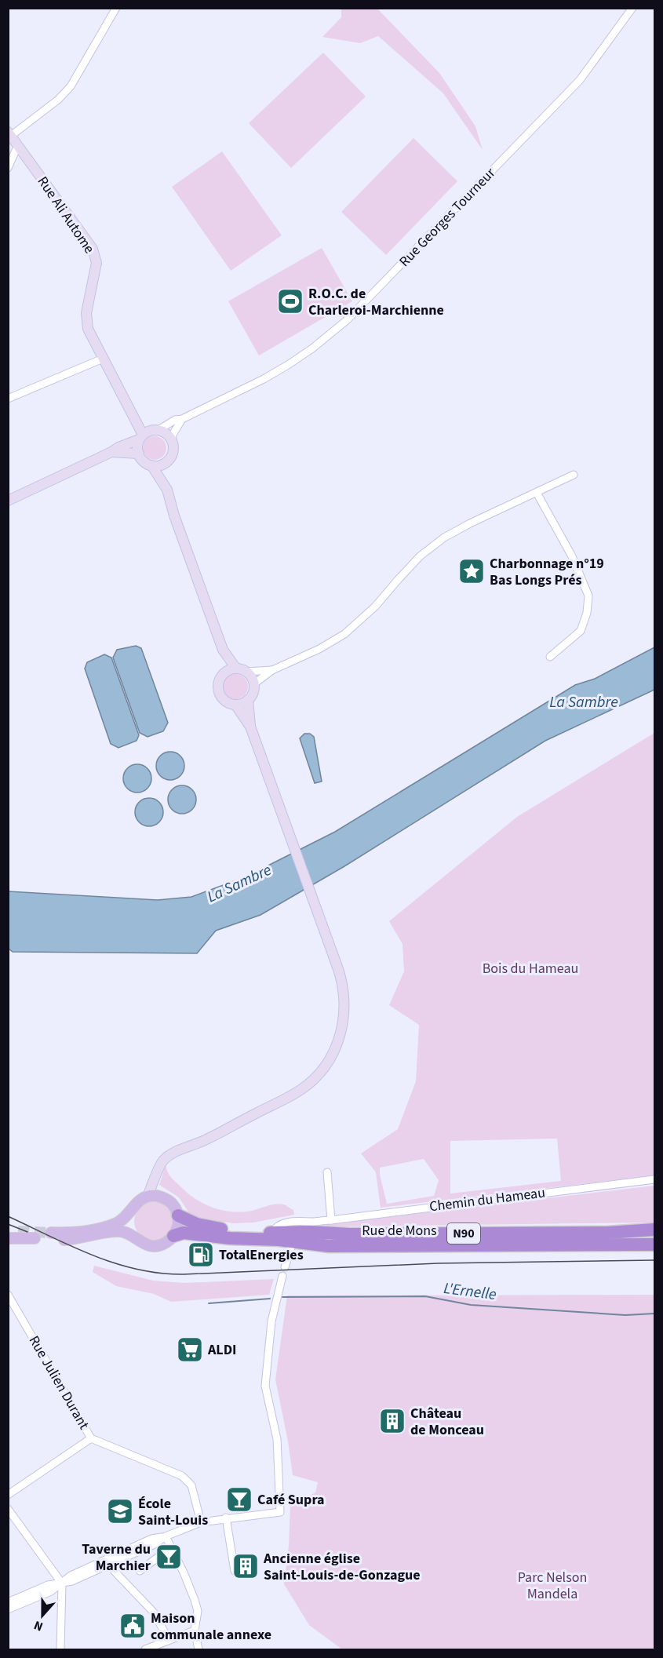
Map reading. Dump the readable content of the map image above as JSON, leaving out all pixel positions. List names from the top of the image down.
{
  "streets": {
    "highway": ["Rue de Mons", "N90"],
    "street": [
      "Rue Ali Autome",
      "Rue Georges Tourneur",
      "Chemin du Hameau",
      "Rue Julien Durant"
    ]
  },
  "crossings": [
    ["Rue Ali Autome", "Rue Georges Tourneur"],
    ["Chemin du Hameau", "Rue de Mons"]
  ],
  "water": ["La Sambre", "L'Ernelle"],
  "parks": ["Bois du Hameau", "Parc Nelson Mandela"],
  "places": {
    "sports": ["R.O.C. de Charleroi-Marchienne"],
    "place": ["Charbonnage n°19 Bas Longs Prés"],
    "fuel station": ["TotalEnergies"],
    "supermarket": ["ALDI"],
    "building": ["Château de Monceau", "Ancienne église Saint-Louis-de-Gonzague"],
    "bar": ["Café Supra", "Taverne du Marchier"],
    "school or university": ["École Saint-Louis"],
    "public building": ["Maison communale annexe"]
  },
  "north": "bottom"
}
